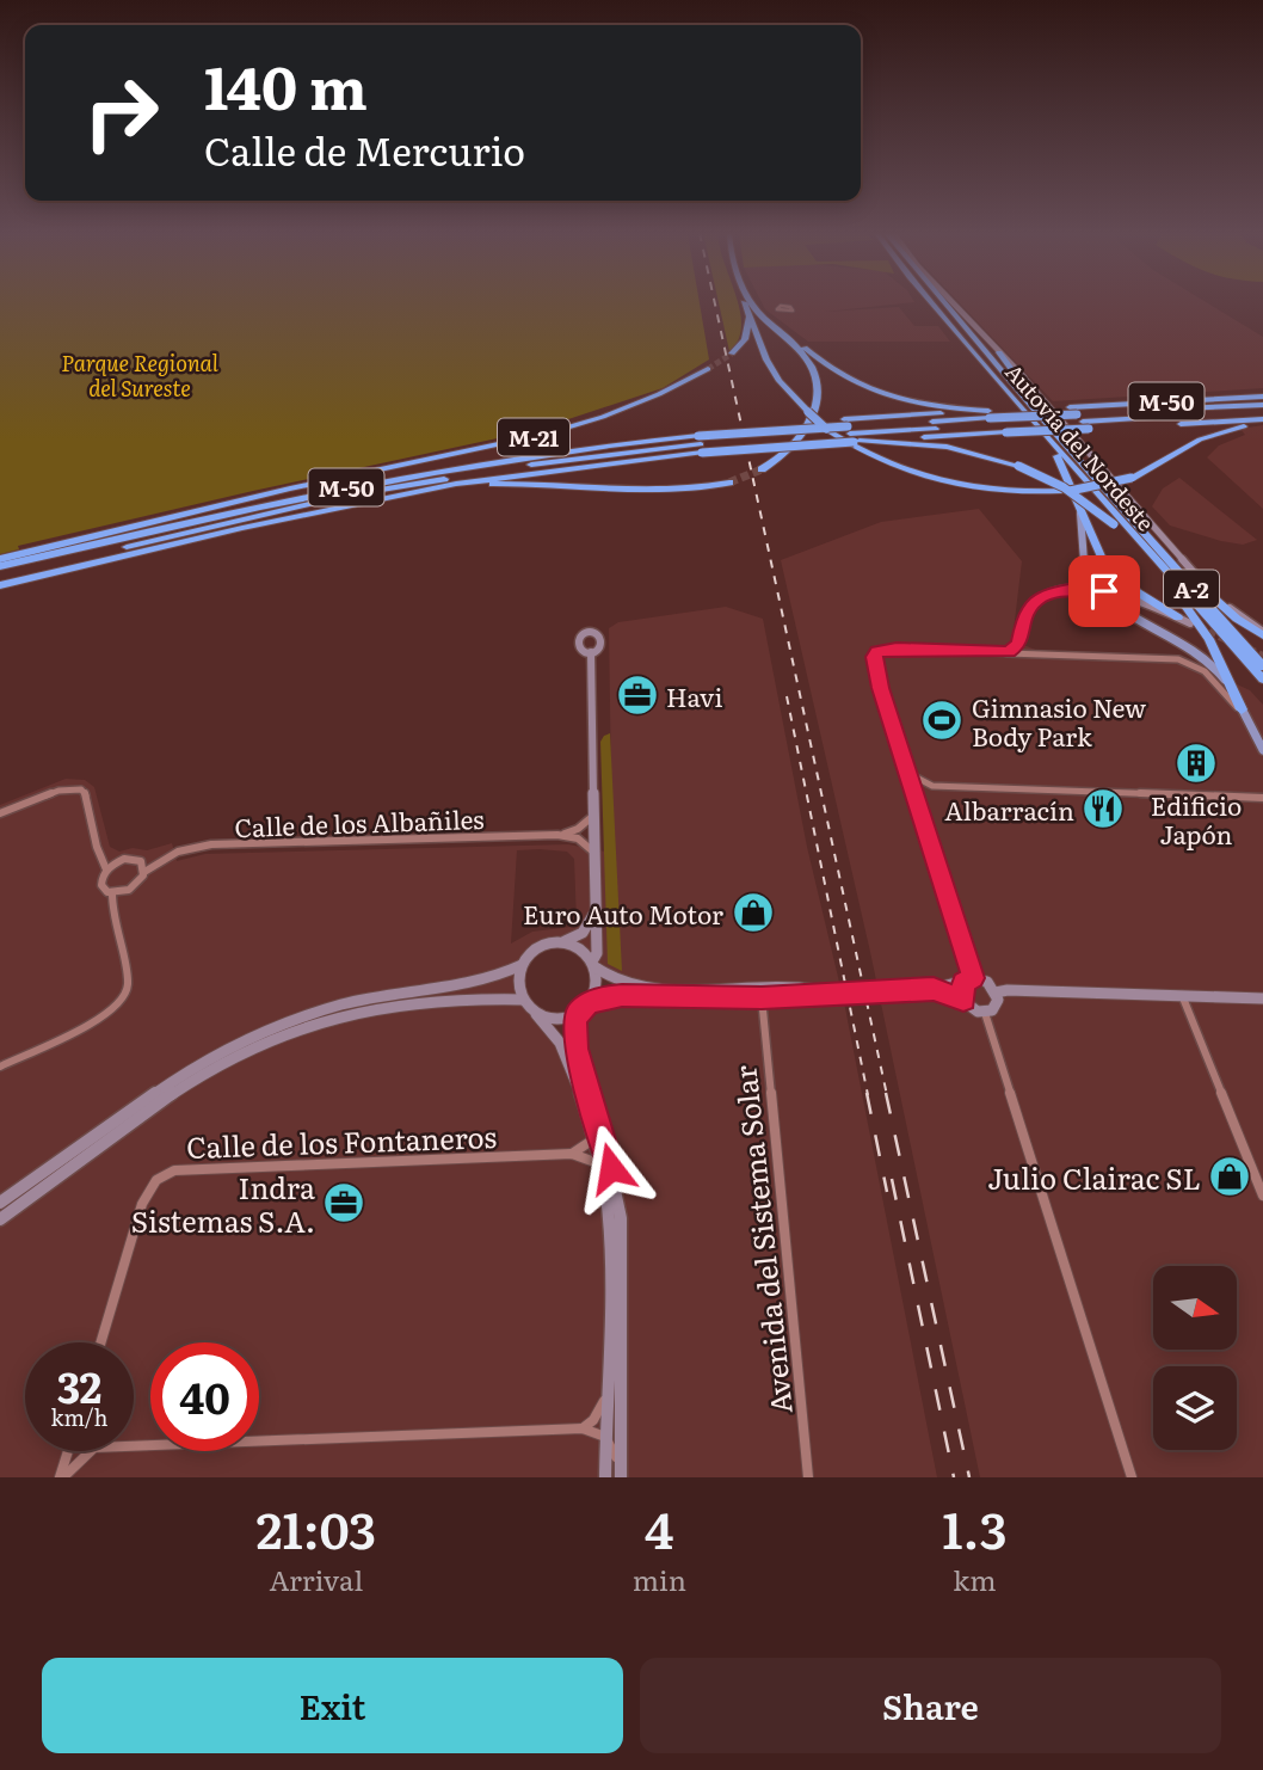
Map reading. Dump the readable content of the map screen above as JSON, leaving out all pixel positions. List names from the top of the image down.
{
  "streets": {
    "highway": [
      "M-50",
      "M-21",
      "Autovía del Nordeste",
      "A-2"
    ],
    "street": ["Calle de los Albañiles", "Calle de los Fontaneros", "Avenida del Sistema Solar"]
  },
  "crossings": [
    ["M-50", "M-21"]
  ],
  "parks": ["Parque Regional del Sureste"],
  "places": {
    "office": ["Havi", "Indra Sistemas S.A."],
    "sports": ["Gimnasio New Body Park"],
    "building": ["Edificio Japón"],
    "restaurant": ["Albarracín"],
    "shop": ["Euro Auto Motor", "Julio Clairac SL"]
  },
  "north": "right",
  "page": {
    "turn": ["140 m", "Calle de Mercurio"],
    "speed": "32 km/h",
    "limit": "40",
    "eta": [
      "21:03",
      "Arrival",
      "4",
      "min",
      "1.3",
      "km"
    ],
    "buttons": ["Exit", "Share"]
  }
}
